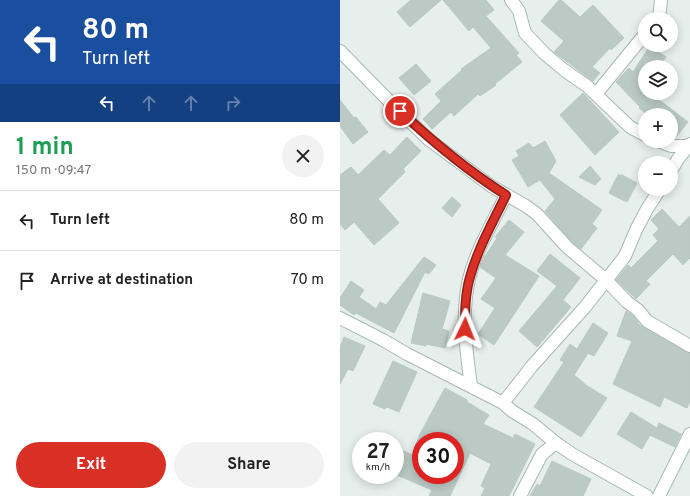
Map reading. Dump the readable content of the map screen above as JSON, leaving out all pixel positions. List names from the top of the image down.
{
  "page": {
    "turn": ["80 m", "Turn left"],
    "map_buttons": ["+", "−"],
    "heading": ["1 min", "150 m · 09:47"],
    "list": [
      {
        "name": "Turn left",
        "value": "80 m"
      },
      {
        "name": "Arrive at destination",
        "value": "70 m"
      }
    ],
    "speed": "27 km/h",
    "limit": "30",
    "buttons": ["Exit", "Share"]
  }
}
